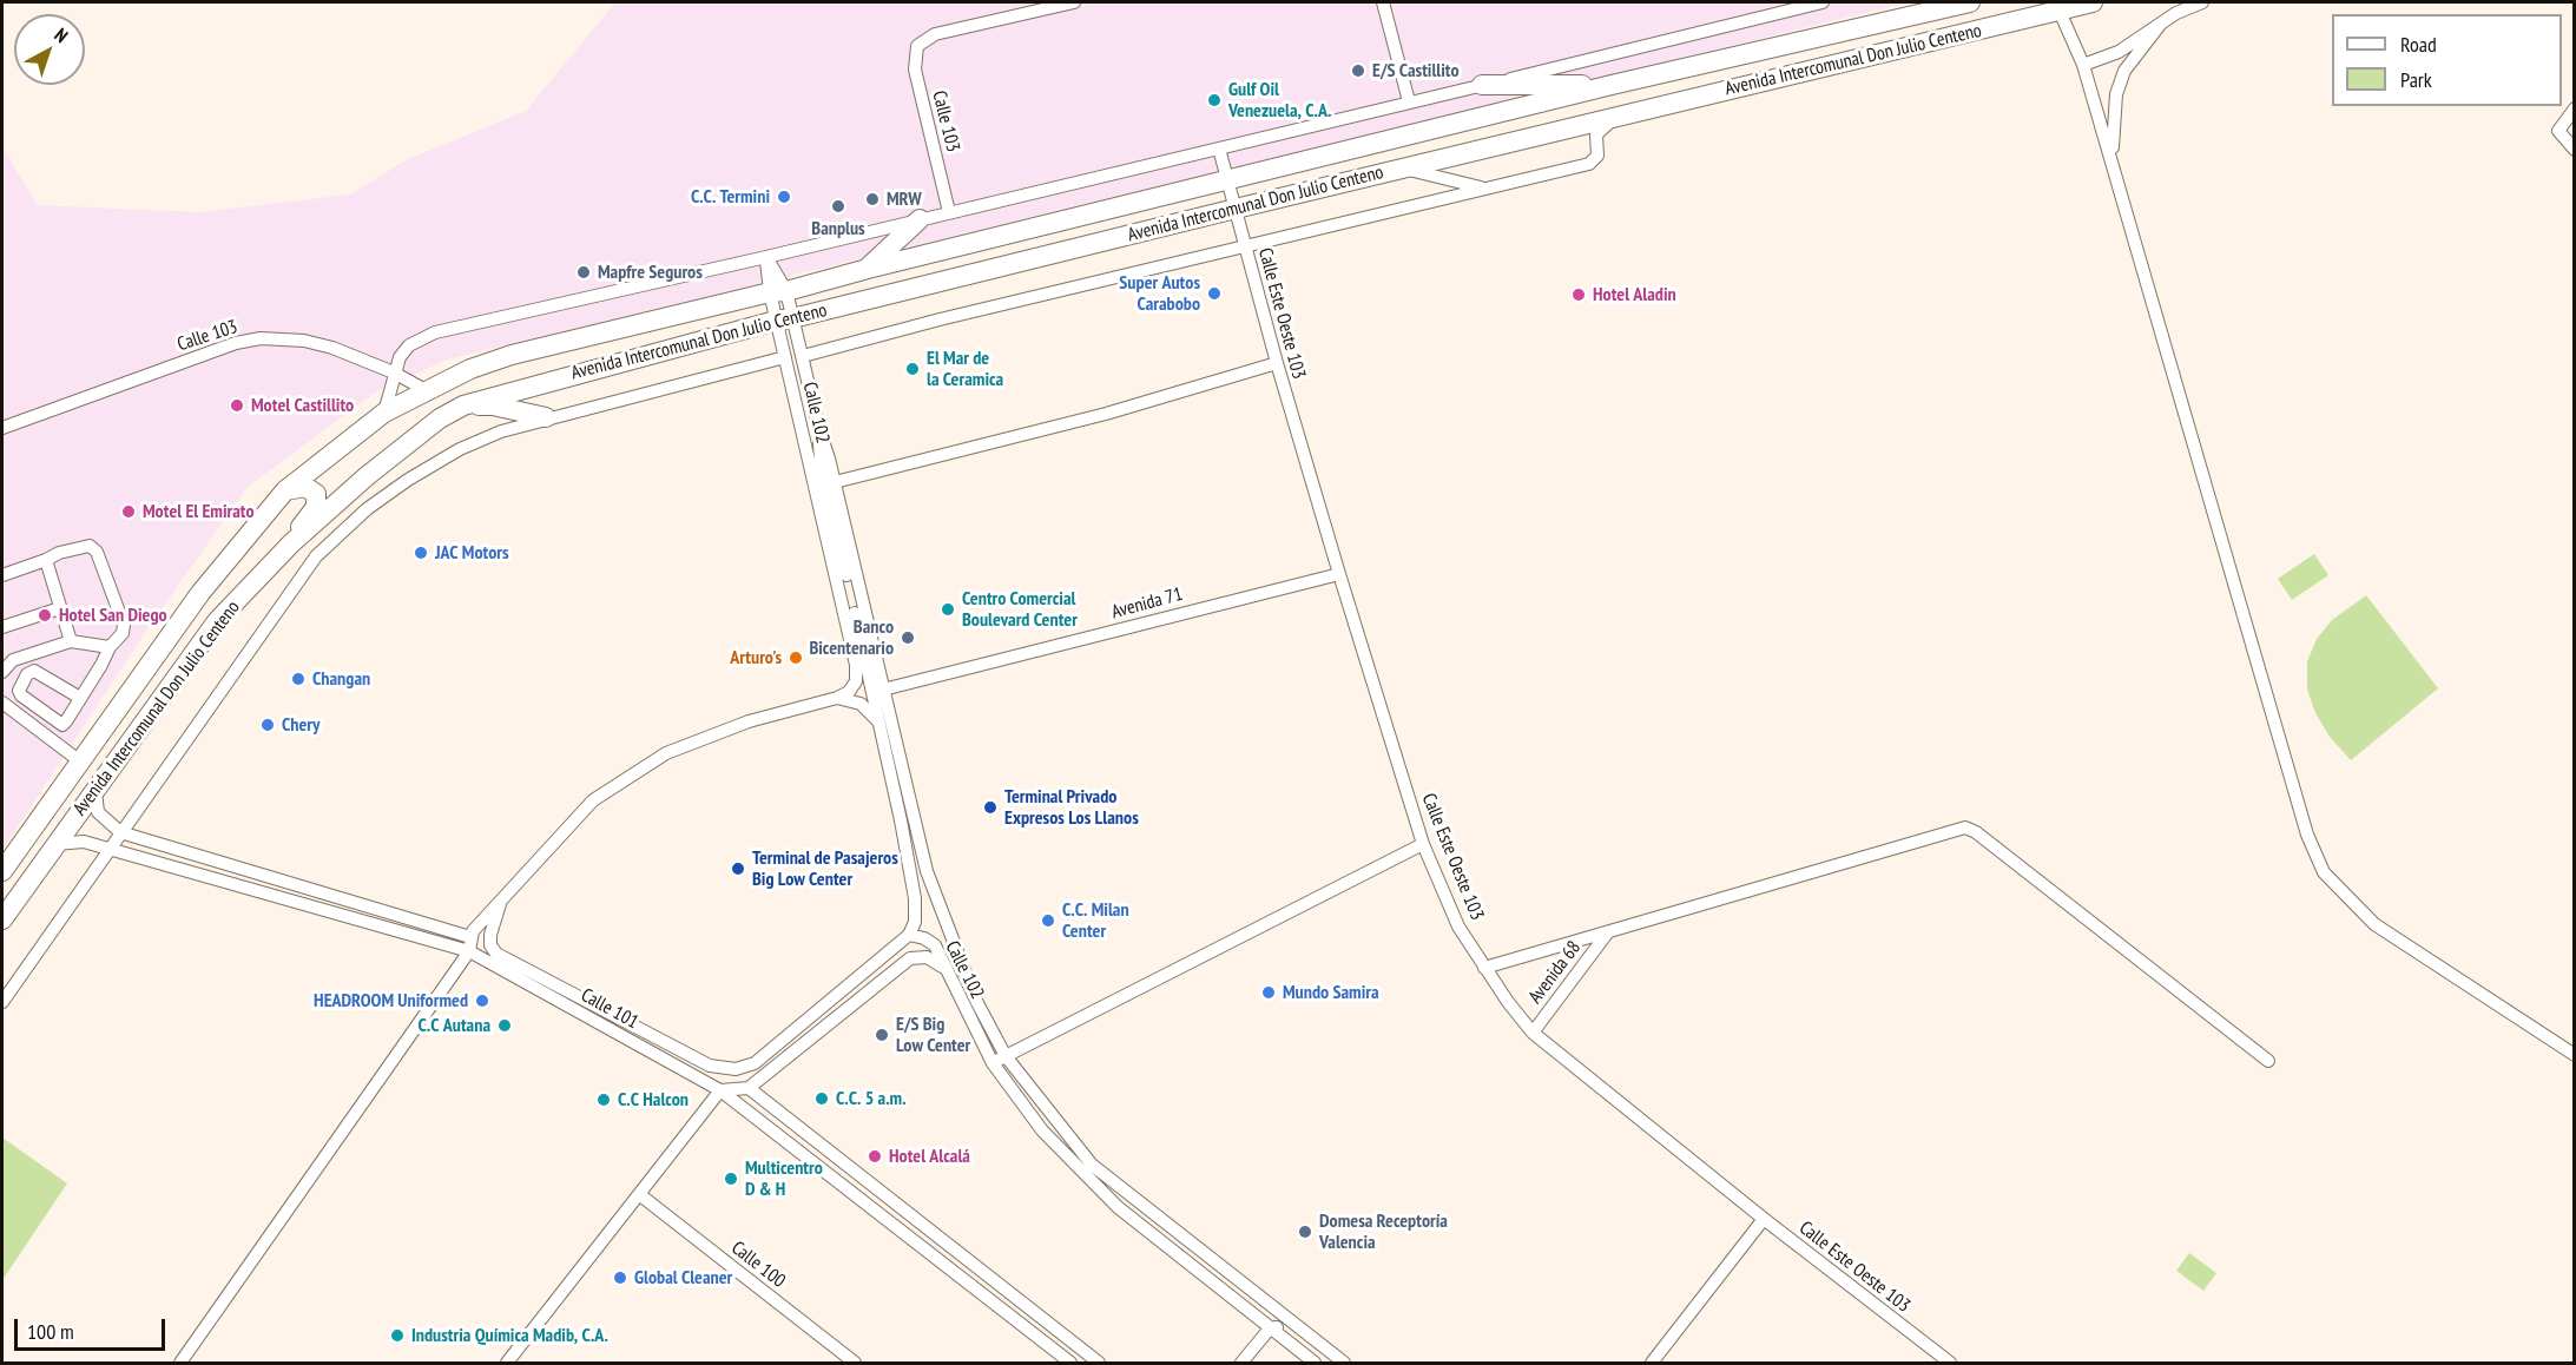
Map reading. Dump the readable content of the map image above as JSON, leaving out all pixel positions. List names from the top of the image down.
{
  "streets": {
    "main road": ["Avenida Intercomunal Don Julio Centeno"],
    "street": [
      "Calle 103",
      "Calle Este Oeste 103",
      "Calle 102",
      "Avenida 71",
      "Avenida 68",
      "Calle 101",
      "Calle 100"
    ]
  },
  "crossings": [
    ["Avenida Intercomunal Don Julio Centeno", "Calle 103"],
    ["Avenida Intercomunal Don Julio Centeno", "Calle Este Oeste 103"],
    ["Avenida Intercomunal Don Julio Centeno", "Calle 102"],
    ["Avenida Intercomunal Don Julio Centeno", "Calle 101"],
    ["Calle Este Oeste 103", "Avenida 71"],
    ["Calle Este Oeste 103", "Avenida 68"],
    ["Calle 102", "Avenida 71"]
  ],
  "places": [
    "E/S Castillito",
    "Gulf Oil Venezuela, C.A.",
    "C.C. Termini",
    "MRW",
    "Banplus",
    "Mapfre Seguros",
    "Super Autos Carabobo",
    "Hotel Aladin",
    "El Mar de la Ceramica",
    "Motel Castillito",
    "Motel El Emirato",
    "JAC Motors",
    "Centro Comercial Boulevard Center",
    "Hotel San Diego",
    "Banco Bicentenario",
    "Arturo's",
    "Changan",
    "Chery",
    "Terminal Privado Expresos Los Llanos",
    "Terminal de Pasajeros Big Low Center",
    "C.C. Milan Center",
    "Mundo Samira",
    "HEADROOM Uniformed",
    "C.C Autana",
    "E/S Big Low Center",
    "C.C. 5 a.m.",
    "C.C Halcon",
    "Hotel Alcalá",
    "Multicentro D & H",
    "Domesa Receptoría Valencia",
    "Global Cleaner",
    "Industria Química Madib, C.A."
  ],
  "legend": ["Road", "Park"],
  "scale_bar": "100 m",
  "north": "top right"
}
